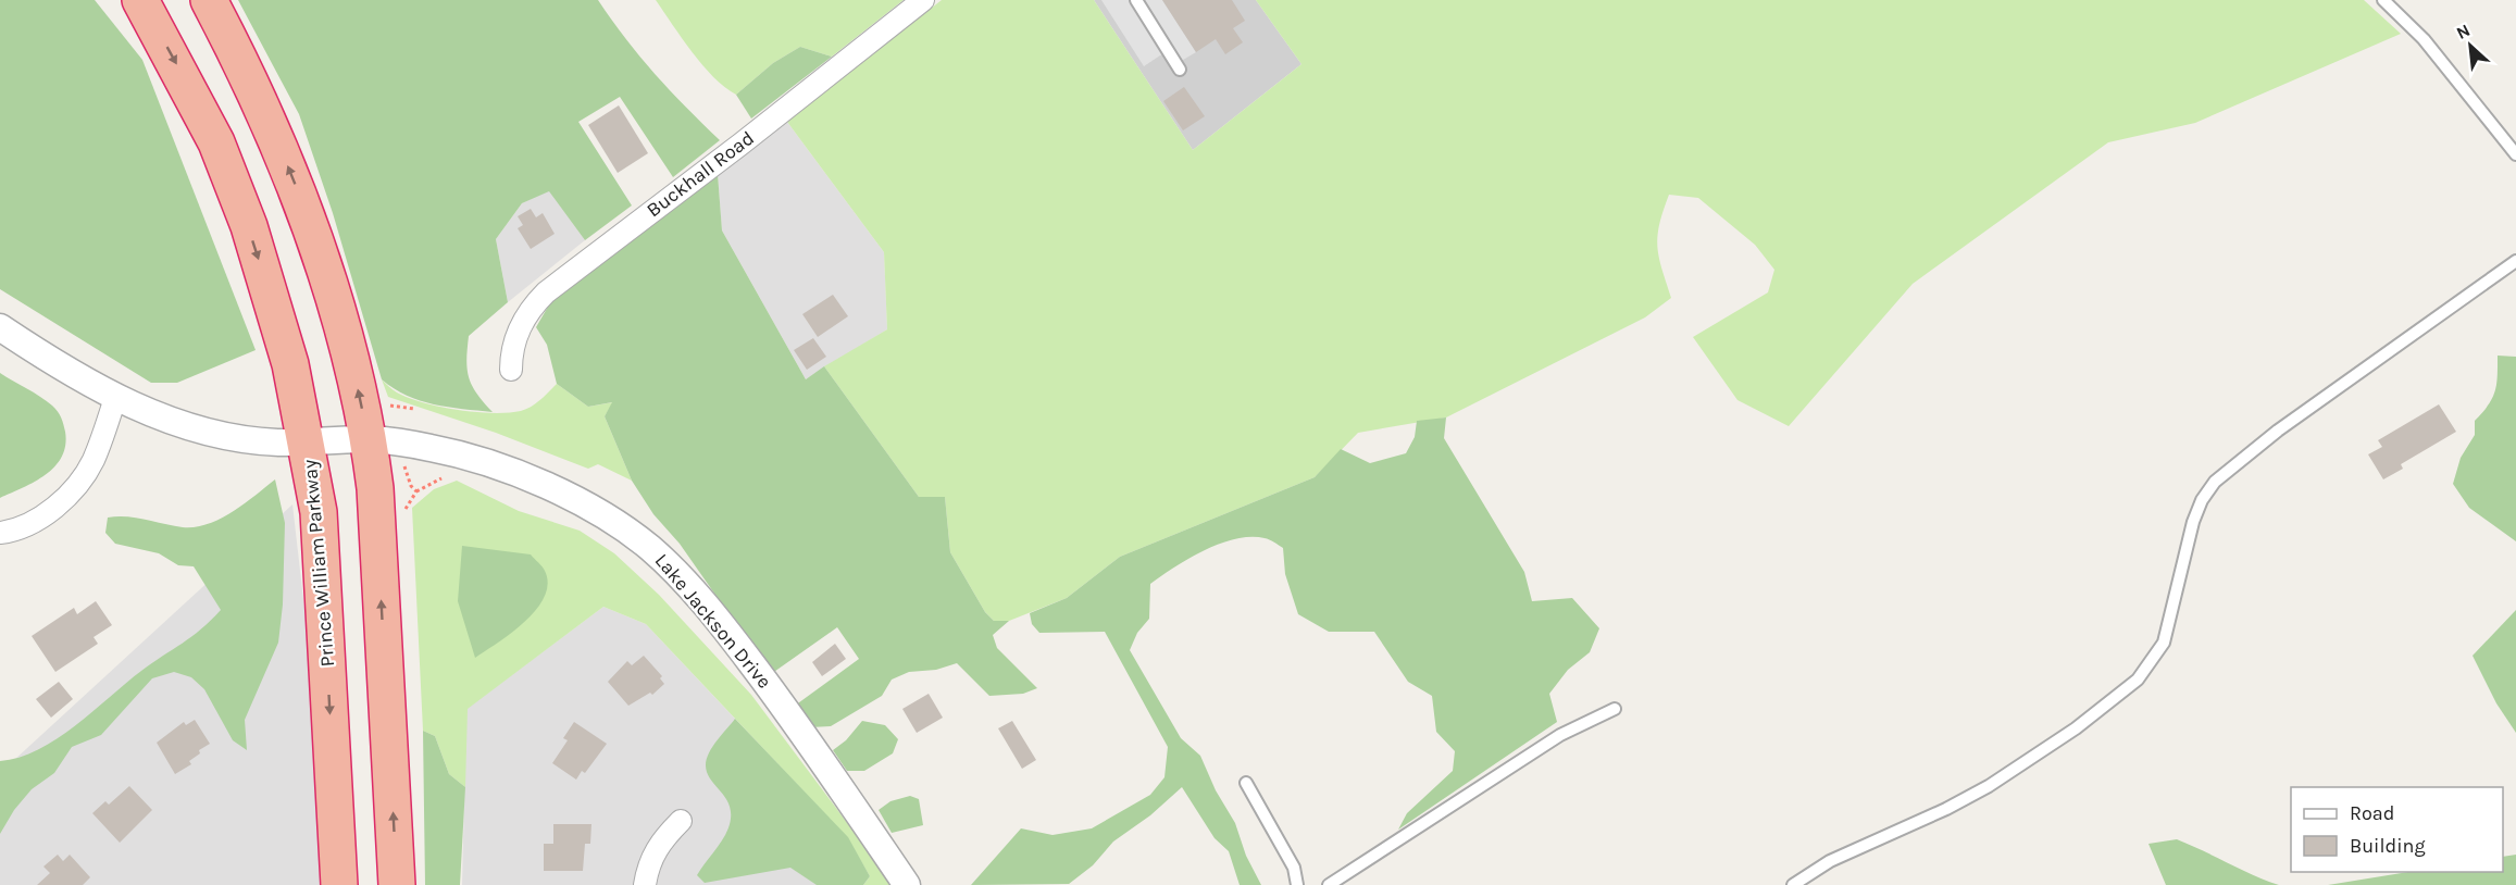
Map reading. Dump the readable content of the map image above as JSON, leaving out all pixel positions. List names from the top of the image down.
{
  "streets": {
    "highway": ["Prince William Parkway"],
    "street": ["Buckhall Road", "Lake Jackson Drive"]
  },
  "crossings": [
    ["Prince William Parkway", "Lake Jackson Drive"]
  ],
  "legend": ["Road", "Building"],
  "north": "top left"
}
